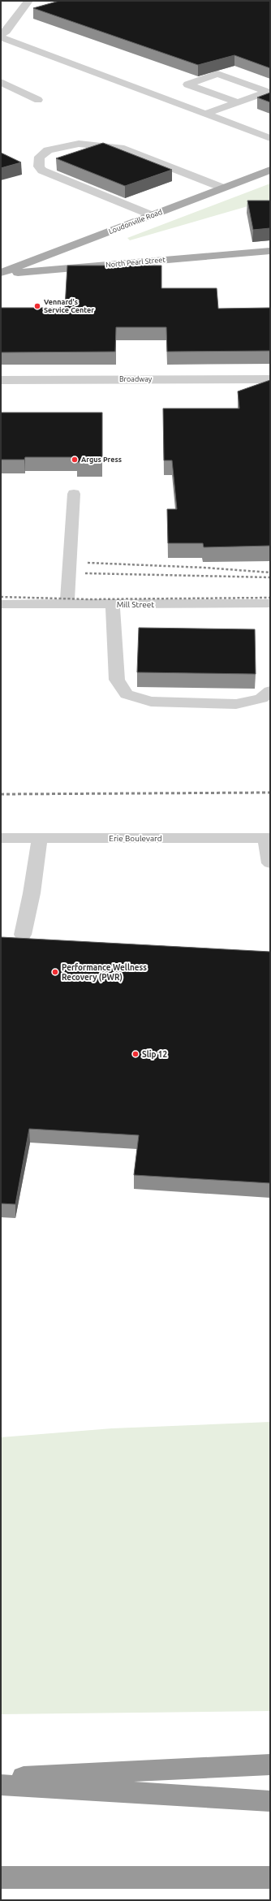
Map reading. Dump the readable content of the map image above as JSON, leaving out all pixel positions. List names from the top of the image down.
{
  "streets": {
    "main road": ["Loudonville Road", "North Pearl Street"],
    "street": ["Broadway", "Mill Street", "Erie Boulevard"]
  },
  "crossings": [
    ["Loudonville Road", "North Pearl Street"]
  ],
  "places": [
    "Vennard's Service Center",
    "Argus Press",
    "Performance Wellness Recovery (PWR)",
    "Slip 12"
  ]
}
